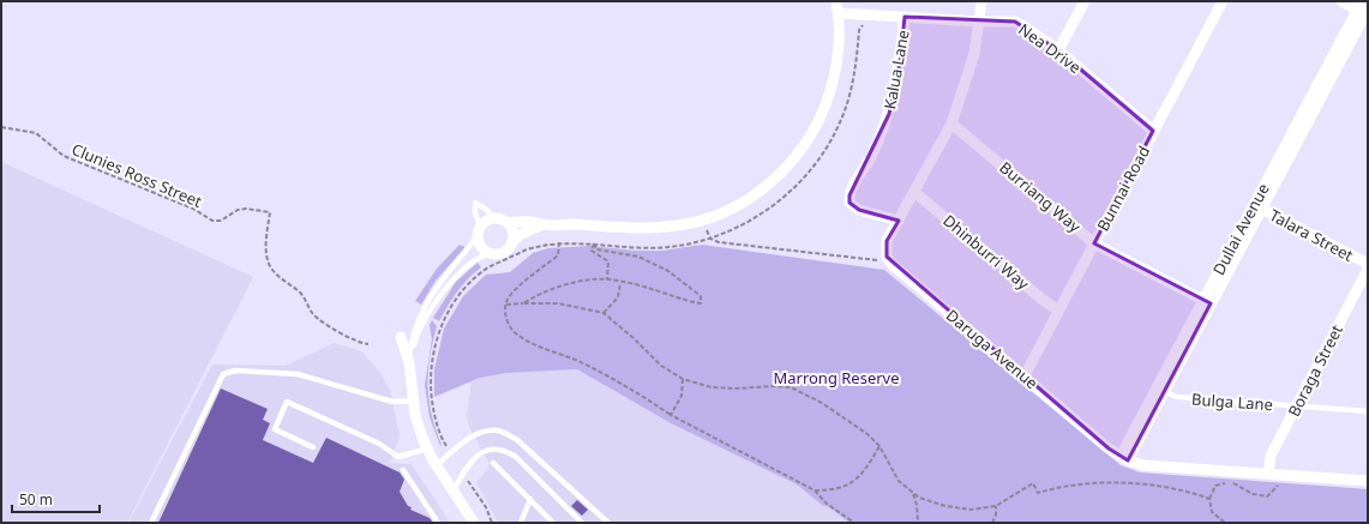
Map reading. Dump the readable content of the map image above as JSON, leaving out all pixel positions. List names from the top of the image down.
{
  "streets": {
    "street": [
      "Nea Drive",
      "Kalua Lane",
      "Bunnai Road",
      "Burriang Way",
      "Dullai Avenue",
      "Talara Street",
      "Dhinburri Way",
      "Daruga Avenue",
      "Boraga Street"
    ],
    "lane": ["Bulga Lane"],
    "path": ["Clunies Ross Street"]
  },
  "crossings": [
    ["Nea Drive", "Kalua Lane"],
    ["Nea Drive", "Bunnai Road"],
    ["Bunnai Road", "Burriang Way"],
    ["Bunnai Road", "Dhinburri Way"],
    ["Bunnai Road", "Daruga Avenue"],
    ["Burriang Way", "Dullai Avenue"],
    ["Dullai Avenue", "Talara Street"],
    ["Dullai Avenue", "Daruga Avenue"],
    ["Dullai Avenue", "Bulga Lane"],
    ["Daruga Avenue", "Boraga Street"],
    ["Boraga Street", "Bulga Lane"]
  ],
  "parks": ["Marrong Reserve"],
  "scale_bar": "50 m"
}
